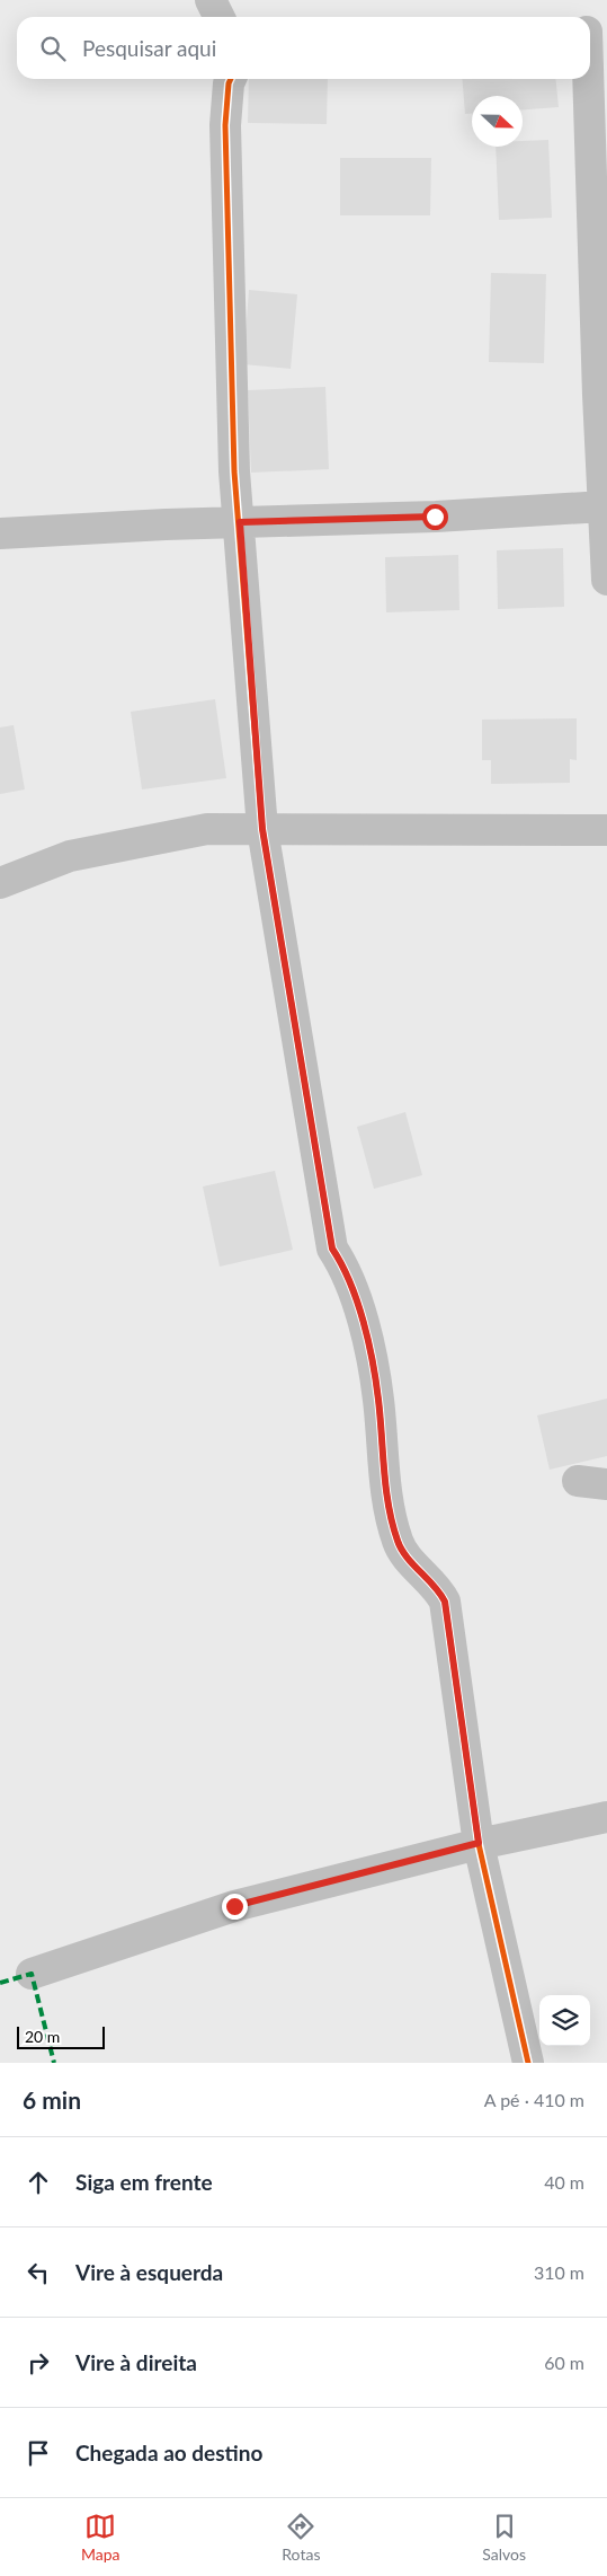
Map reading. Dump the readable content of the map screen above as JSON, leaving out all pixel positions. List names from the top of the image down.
{
  "scale_bar": "20 m",
  "north": "right",
  "page": {
    "search": "Pesquisar aqui",
    "scale": "20 m",
    "heading": ["6 min", "A pé · 410 m"],
    "list": [
      ["Siga em frente", "40 m"],
      ["Vire à esquerda", "310 m"],
      ["Vire à direita", "60 m"],
      "Chegada ao destino"
    ],
    "nav": ["Mapa", "Rotas", "Salvos"]
  }
}
